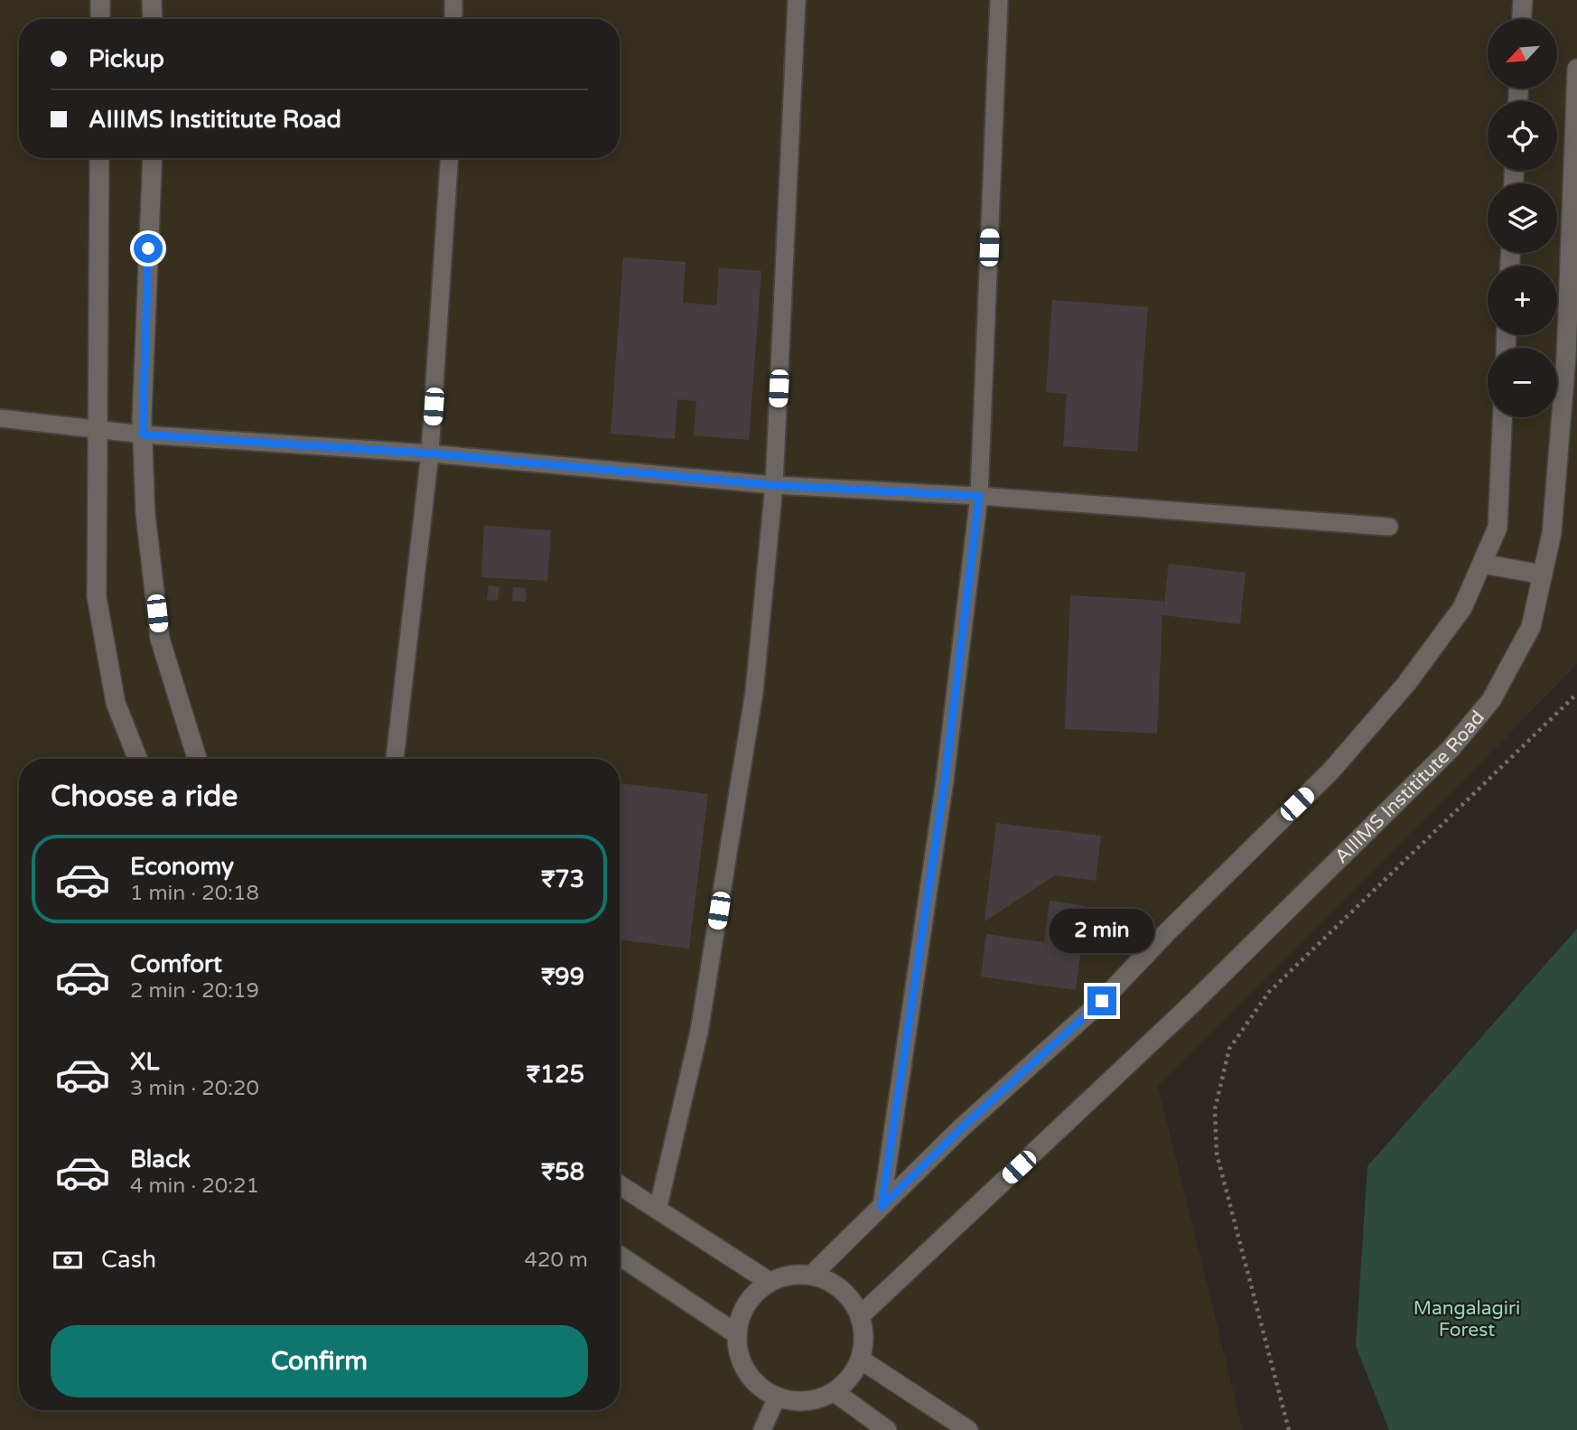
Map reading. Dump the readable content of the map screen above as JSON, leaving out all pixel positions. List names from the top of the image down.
{
  "streets": {
    "street": ["AIIIMS Instititute Road"]
  },
  "parks": ["Mangalagiri Forest"],
  "north": "bottom left",
  "page": {
    "map_buttons": ["+", "−"],
    "banner": ["Pickup", "AIIIMS Instititute Road"],
    "heading": "Choose a ride",
    "list": [
      {
        "name": "Economy",
        "note": "1 min · 20:18",
        "value": "₹73"
      },
      {
        "name": "Comfort",
        "note": "2 min · 20:19",
        "value": "₹99"
      },
      {
        "name": "XL",
        "note": "3 min · 20:20",
        "value": "₹125"
      },
      {
        "name": "Black",
        "note": "4 min · 20:21",
        "value": "₹58"
      }
    ],
    "bubble": "2 min",
    "pay": ["Cash", "420 m"],
    "buttons": "Confirm"
  }
}
